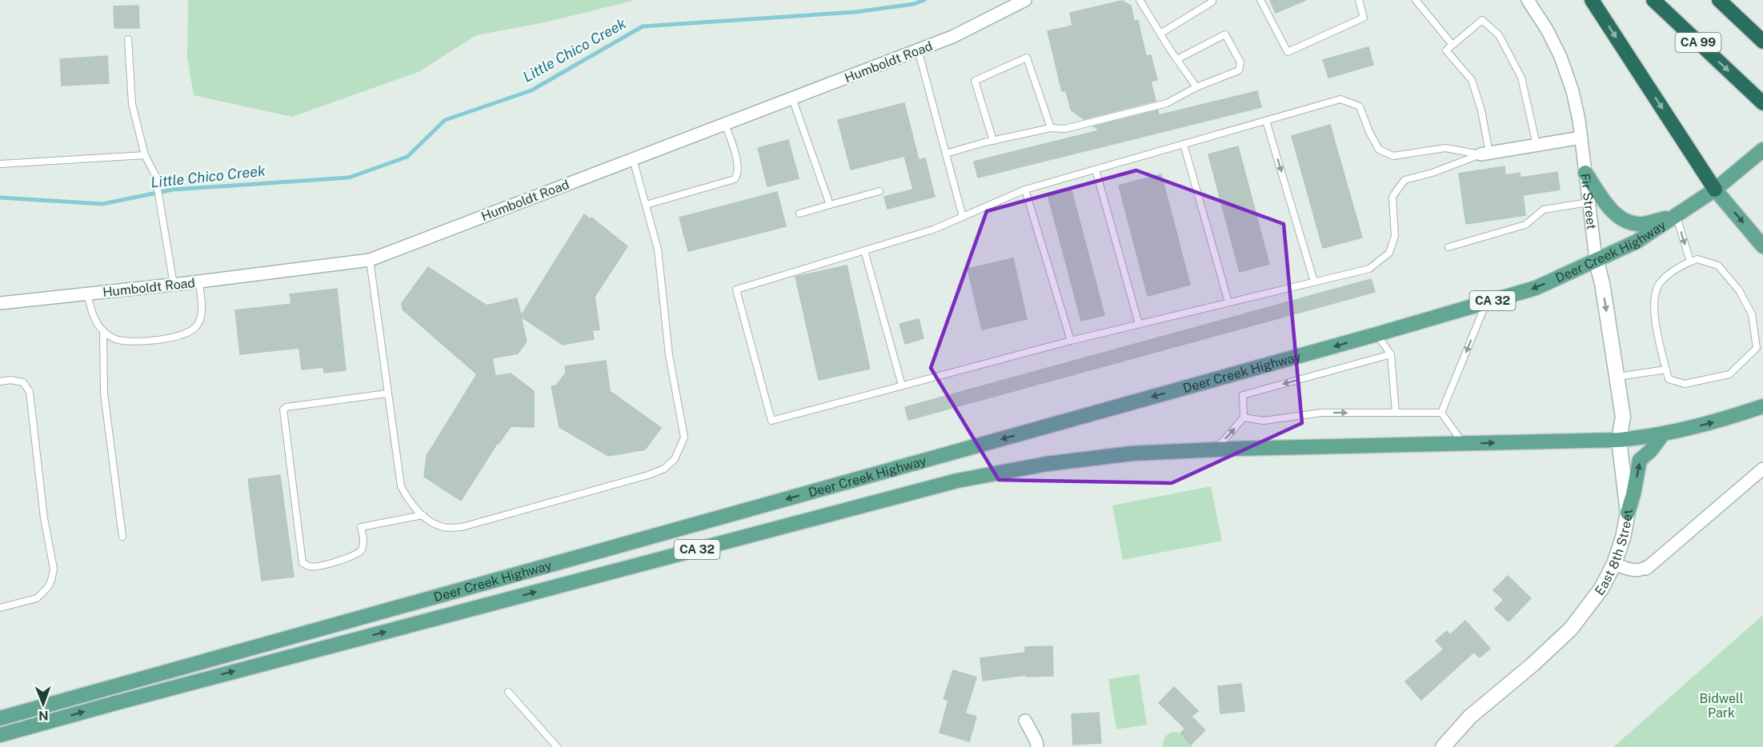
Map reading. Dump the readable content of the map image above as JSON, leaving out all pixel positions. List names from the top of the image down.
{
  "streets": {
    "highway": ["CA 99"],
    "main road": ["Deer Creek Highway", "CA 32"],
    "street": ["Humboldt Road", "Fir Street", "East 8th Street"]
  },
  "crossings": [
    ["Fir Street", "Deer Creek Highway"],
    ["Fir Street", "CA 32"],
    ["Fir Street", "East 8th Street"],
    ["Deer Creek Highway", "CA 32"],
    ["Deer Creek Highway", "East 8th Street"],
    ["CA 32", "East 8th Street"]
  ],
  "water": ["Little Chico Creek"],
  "parks": ["Bidwell Park"],
  "north": "bottom"
}
